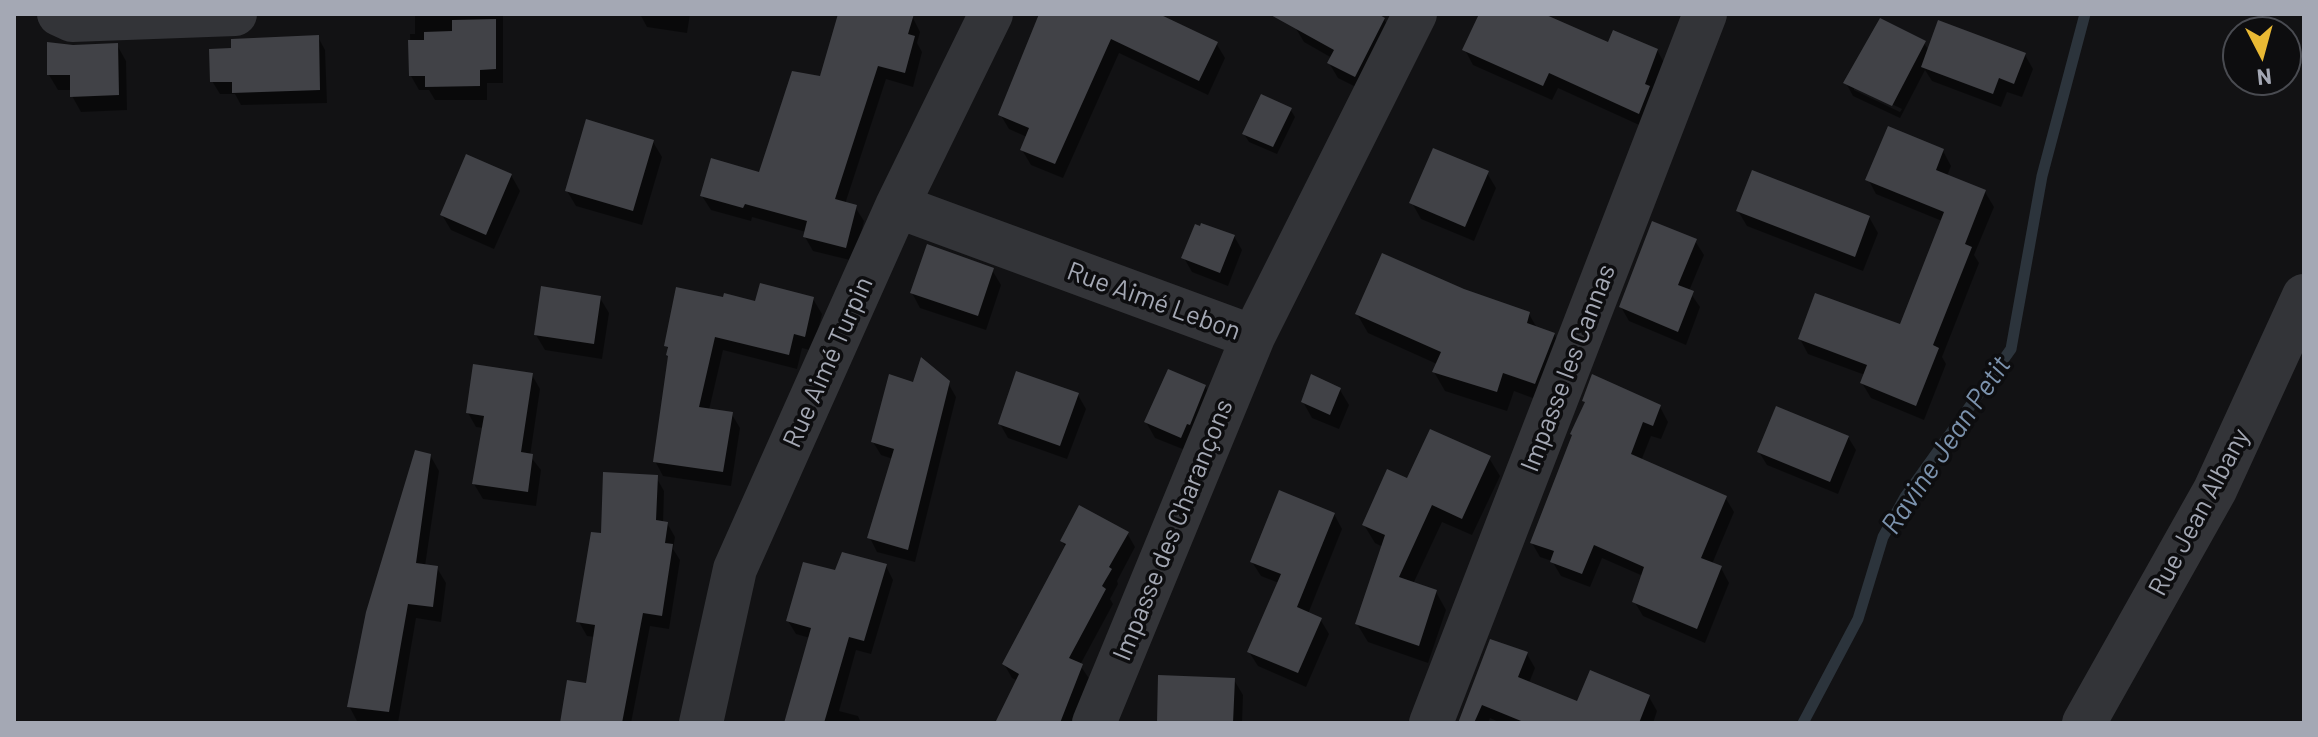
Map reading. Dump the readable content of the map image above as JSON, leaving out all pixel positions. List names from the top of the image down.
{
  "streets": {
    "street": [
      "Rue Aimé Lebon",
      "Rue Aimé Turpin",
      "Impasse les Cannas",
      "Rue Jean Albany",
      "Impasse des Charançons"
    ]
  },
  "crossings": [
    ["Rue Aimé Lebon", "Rue Aimé Turpin"],
    ["Rue Aimé Lebon", "Impasse des Charançons"]
  ],
  "water": ["Ravine Jean Petit"],
  "north": "bottom"
}
